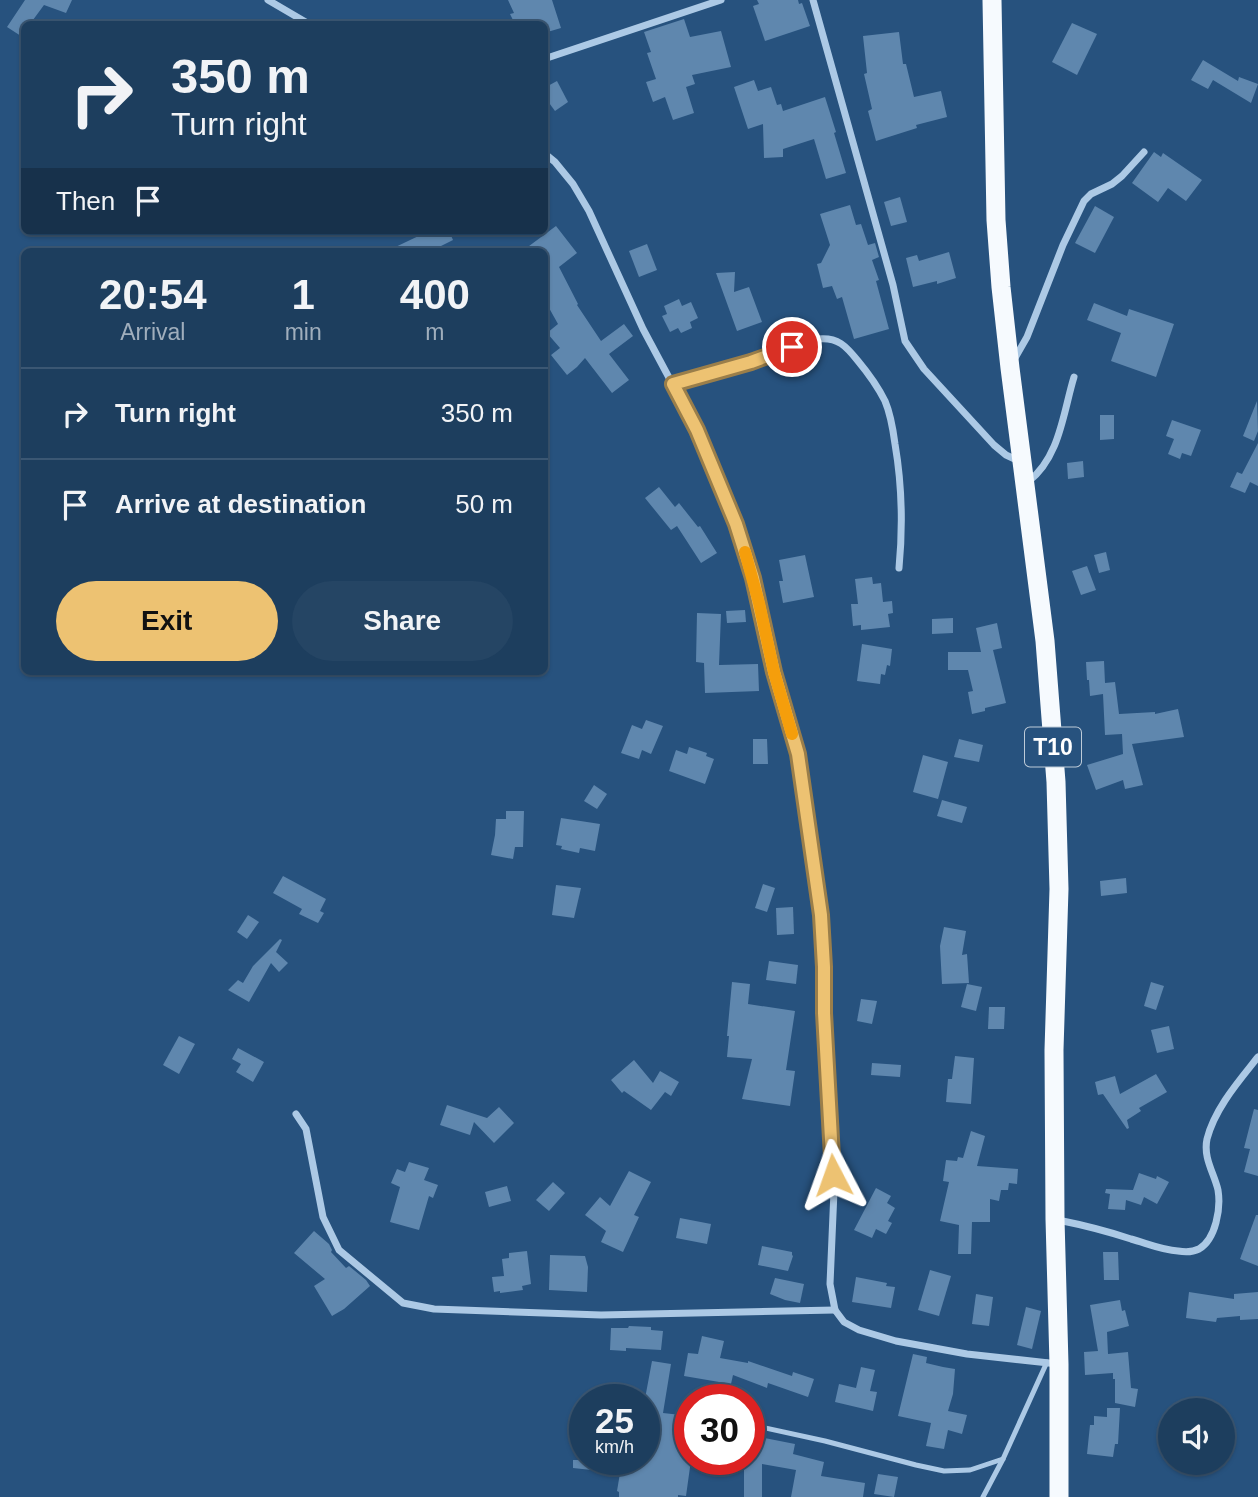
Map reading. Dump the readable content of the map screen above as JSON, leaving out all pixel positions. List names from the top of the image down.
{
  "streets": {
    "highway": ["T10"]
  },
  "page": {
    "turn": ["350 m", "Turn right"],
    "then": "Then",
    "eta": [
      "20:54",
      "Arrival",
      "1",
      "min",
      "400",
      "m"
    ],
    "list": [
      {
        "name": "Turn right",
        "value": "350 m"
      },
      {
        "name": "Arrive at destination",
        "value": "50 m"
      }
    ],
    "buttons": ["Exit", "Share"],
    "speed": "25 km/h",
    "limit": "30"
  }
}
